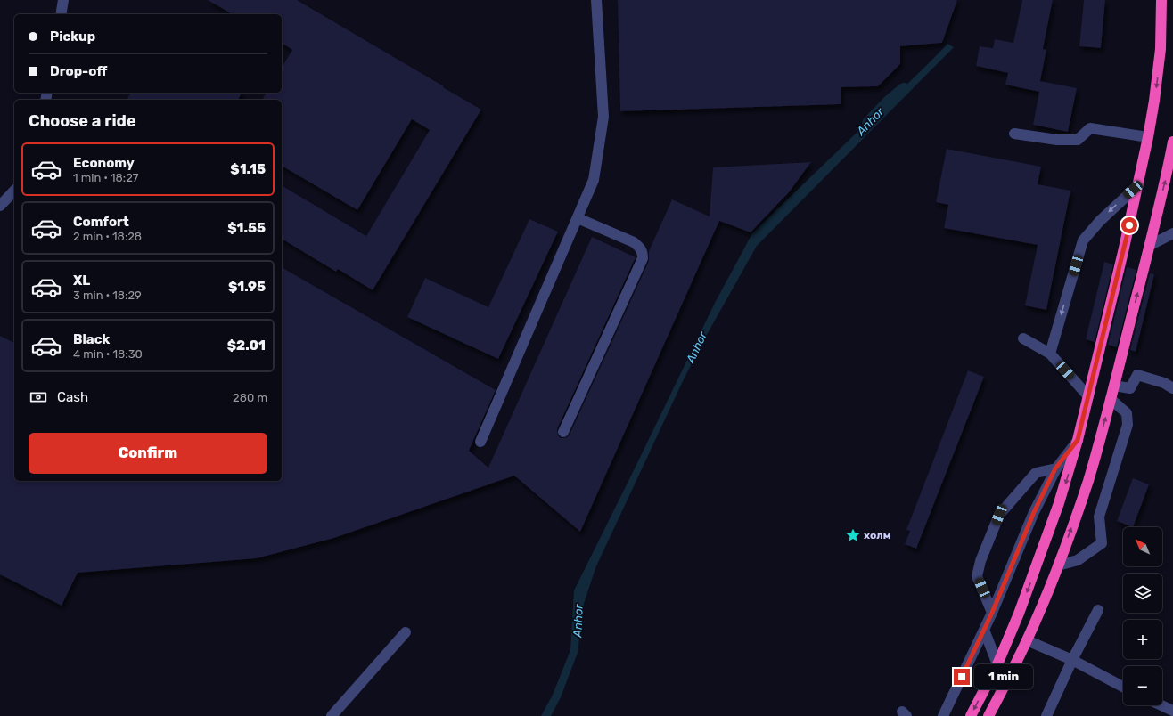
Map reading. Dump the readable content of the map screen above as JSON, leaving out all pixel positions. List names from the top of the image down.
{
  "water": ["Anhor"],
  "places": {
    "place": ["холм"]
  },
  "north": "top left",
  "page": {
    "banner": ["Pickup", "Drop-off"],
    "heading": "Choose a ride",
    "list": [
      {
        "name": "Economy",
        "note": "1 min · 18:27",
        "value": "$1.15"
      },
      {
        "name": "Comfort",
        "note": "2 min · 18:28",
        "value": "$1.55"
      },
      {
        "name": "XL",
        "note": "3 min · 18:29",
        "value": "$1.95"
      },
      {
        "name": "Black",
        "note": "4 min · 18:30",
        "value": "$2.01"
      }
    ],
    "pay": ["Cash", "280 m"],
    "buttons": "Confirm",
    "map_buttons": ["+", "−"],
    "bubble": "1 min"
  }
}
